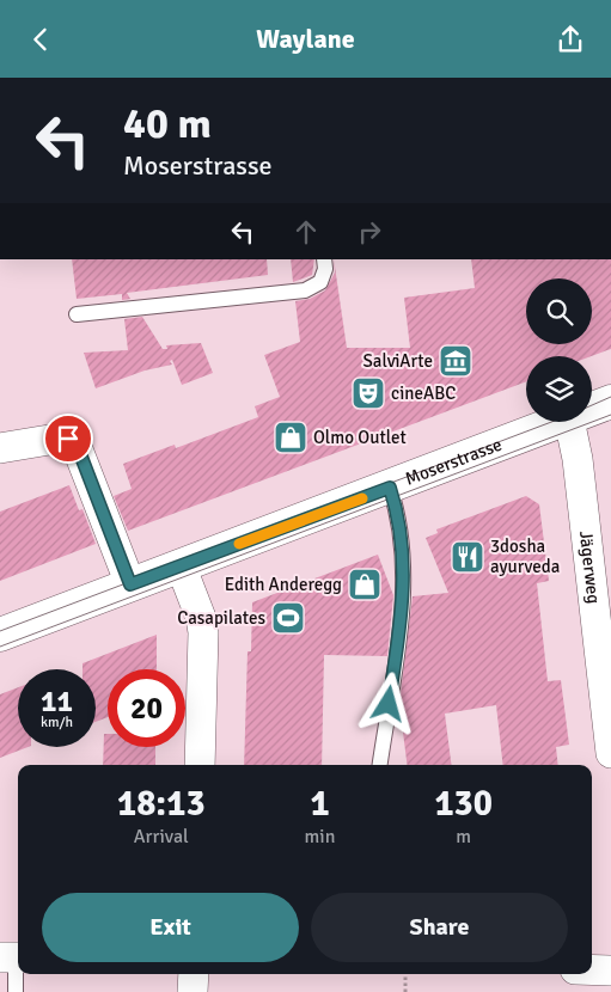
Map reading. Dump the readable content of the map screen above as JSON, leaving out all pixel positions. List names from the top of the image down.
{
  "streets": {
    "street": ["Moserstrasse", "Jägerweg"]
  },
  "places": {
    "museum": ["SalviArte"],
    "theatre": ["cineABC"],
    "shop": ["Olmo Outlet", "Edith Anderegg"],
    "restaurant": ["3dosha ayurveda"],
    "sports": ["Casapilates"]
  },
  "page": {
    "header": "Waylane",
    "turn": ["40 m", "Moserstrasse"],
    "speed": "11 km/h",
    "limit": "20",
    "eta": [
      "18:13",
      "Arrival",
      "1",
      "min",
      "130",
      "m"
    ],
    "buttons": ["Exit", "Share"]
  }
}
